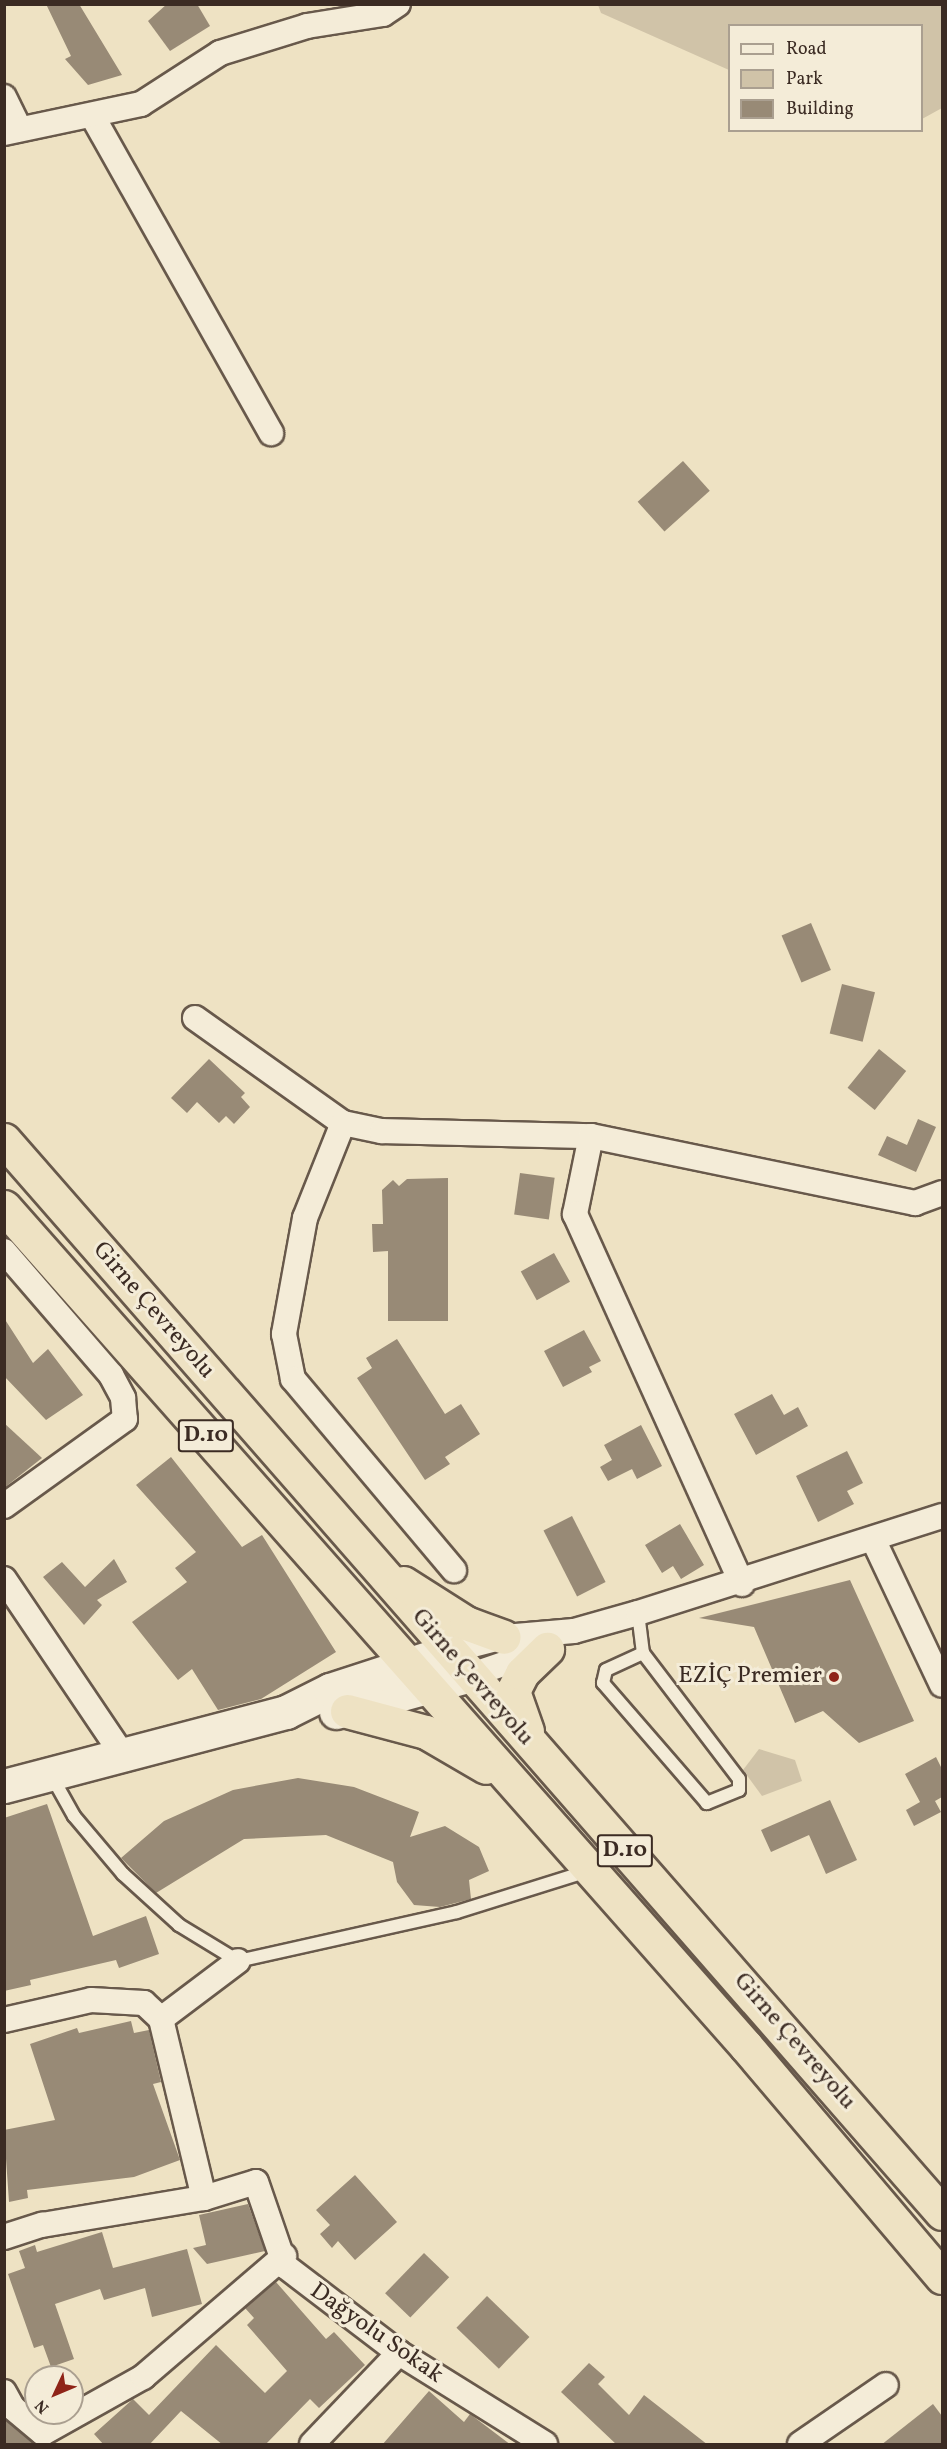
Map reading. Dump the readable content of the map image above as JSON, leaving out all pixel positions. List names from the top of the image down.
{
  "streets": {
    "highway": ["Girne Çevreyolu", "D.10"],
    "street": ["Dağyolu Sokak"]
  },
  "places": ["EZİÇ Premier"],
  "legend": ["Road", "Park", "Building"],
  "north": "bottom left"
}
